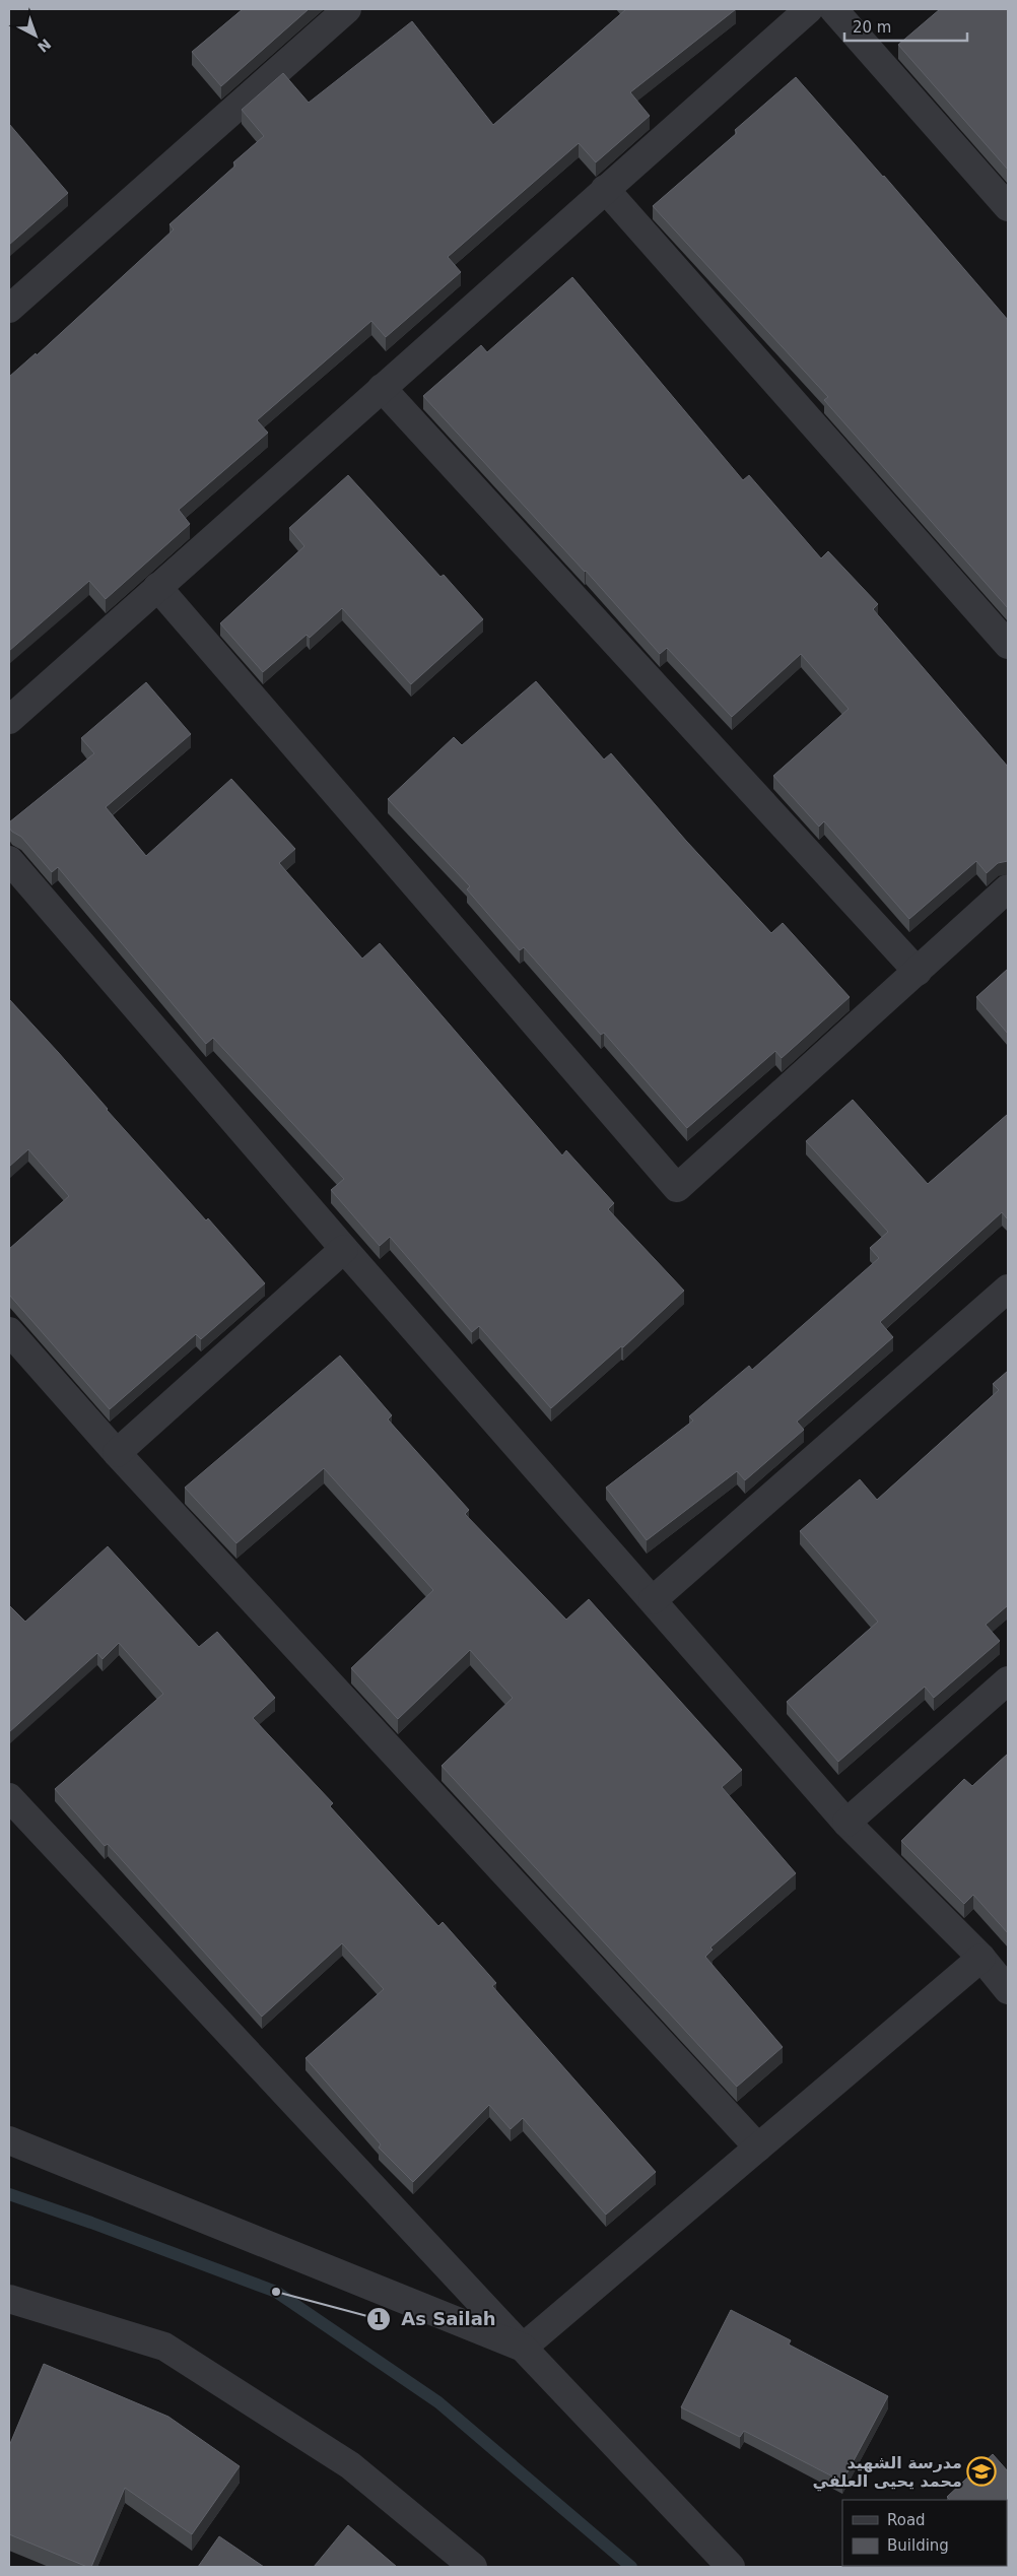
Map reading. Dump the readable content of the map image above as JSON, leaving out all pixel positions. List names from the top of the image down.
{
  "places": {
    "other": ["As Sailah"],
    "school or university": ["مدرسة الشهيد محمد يحيى العلفي"]
  },
  "legend": ["Road", "Building"],
  "scale_bar": "20 m",
  "north": "bottom right"
}
